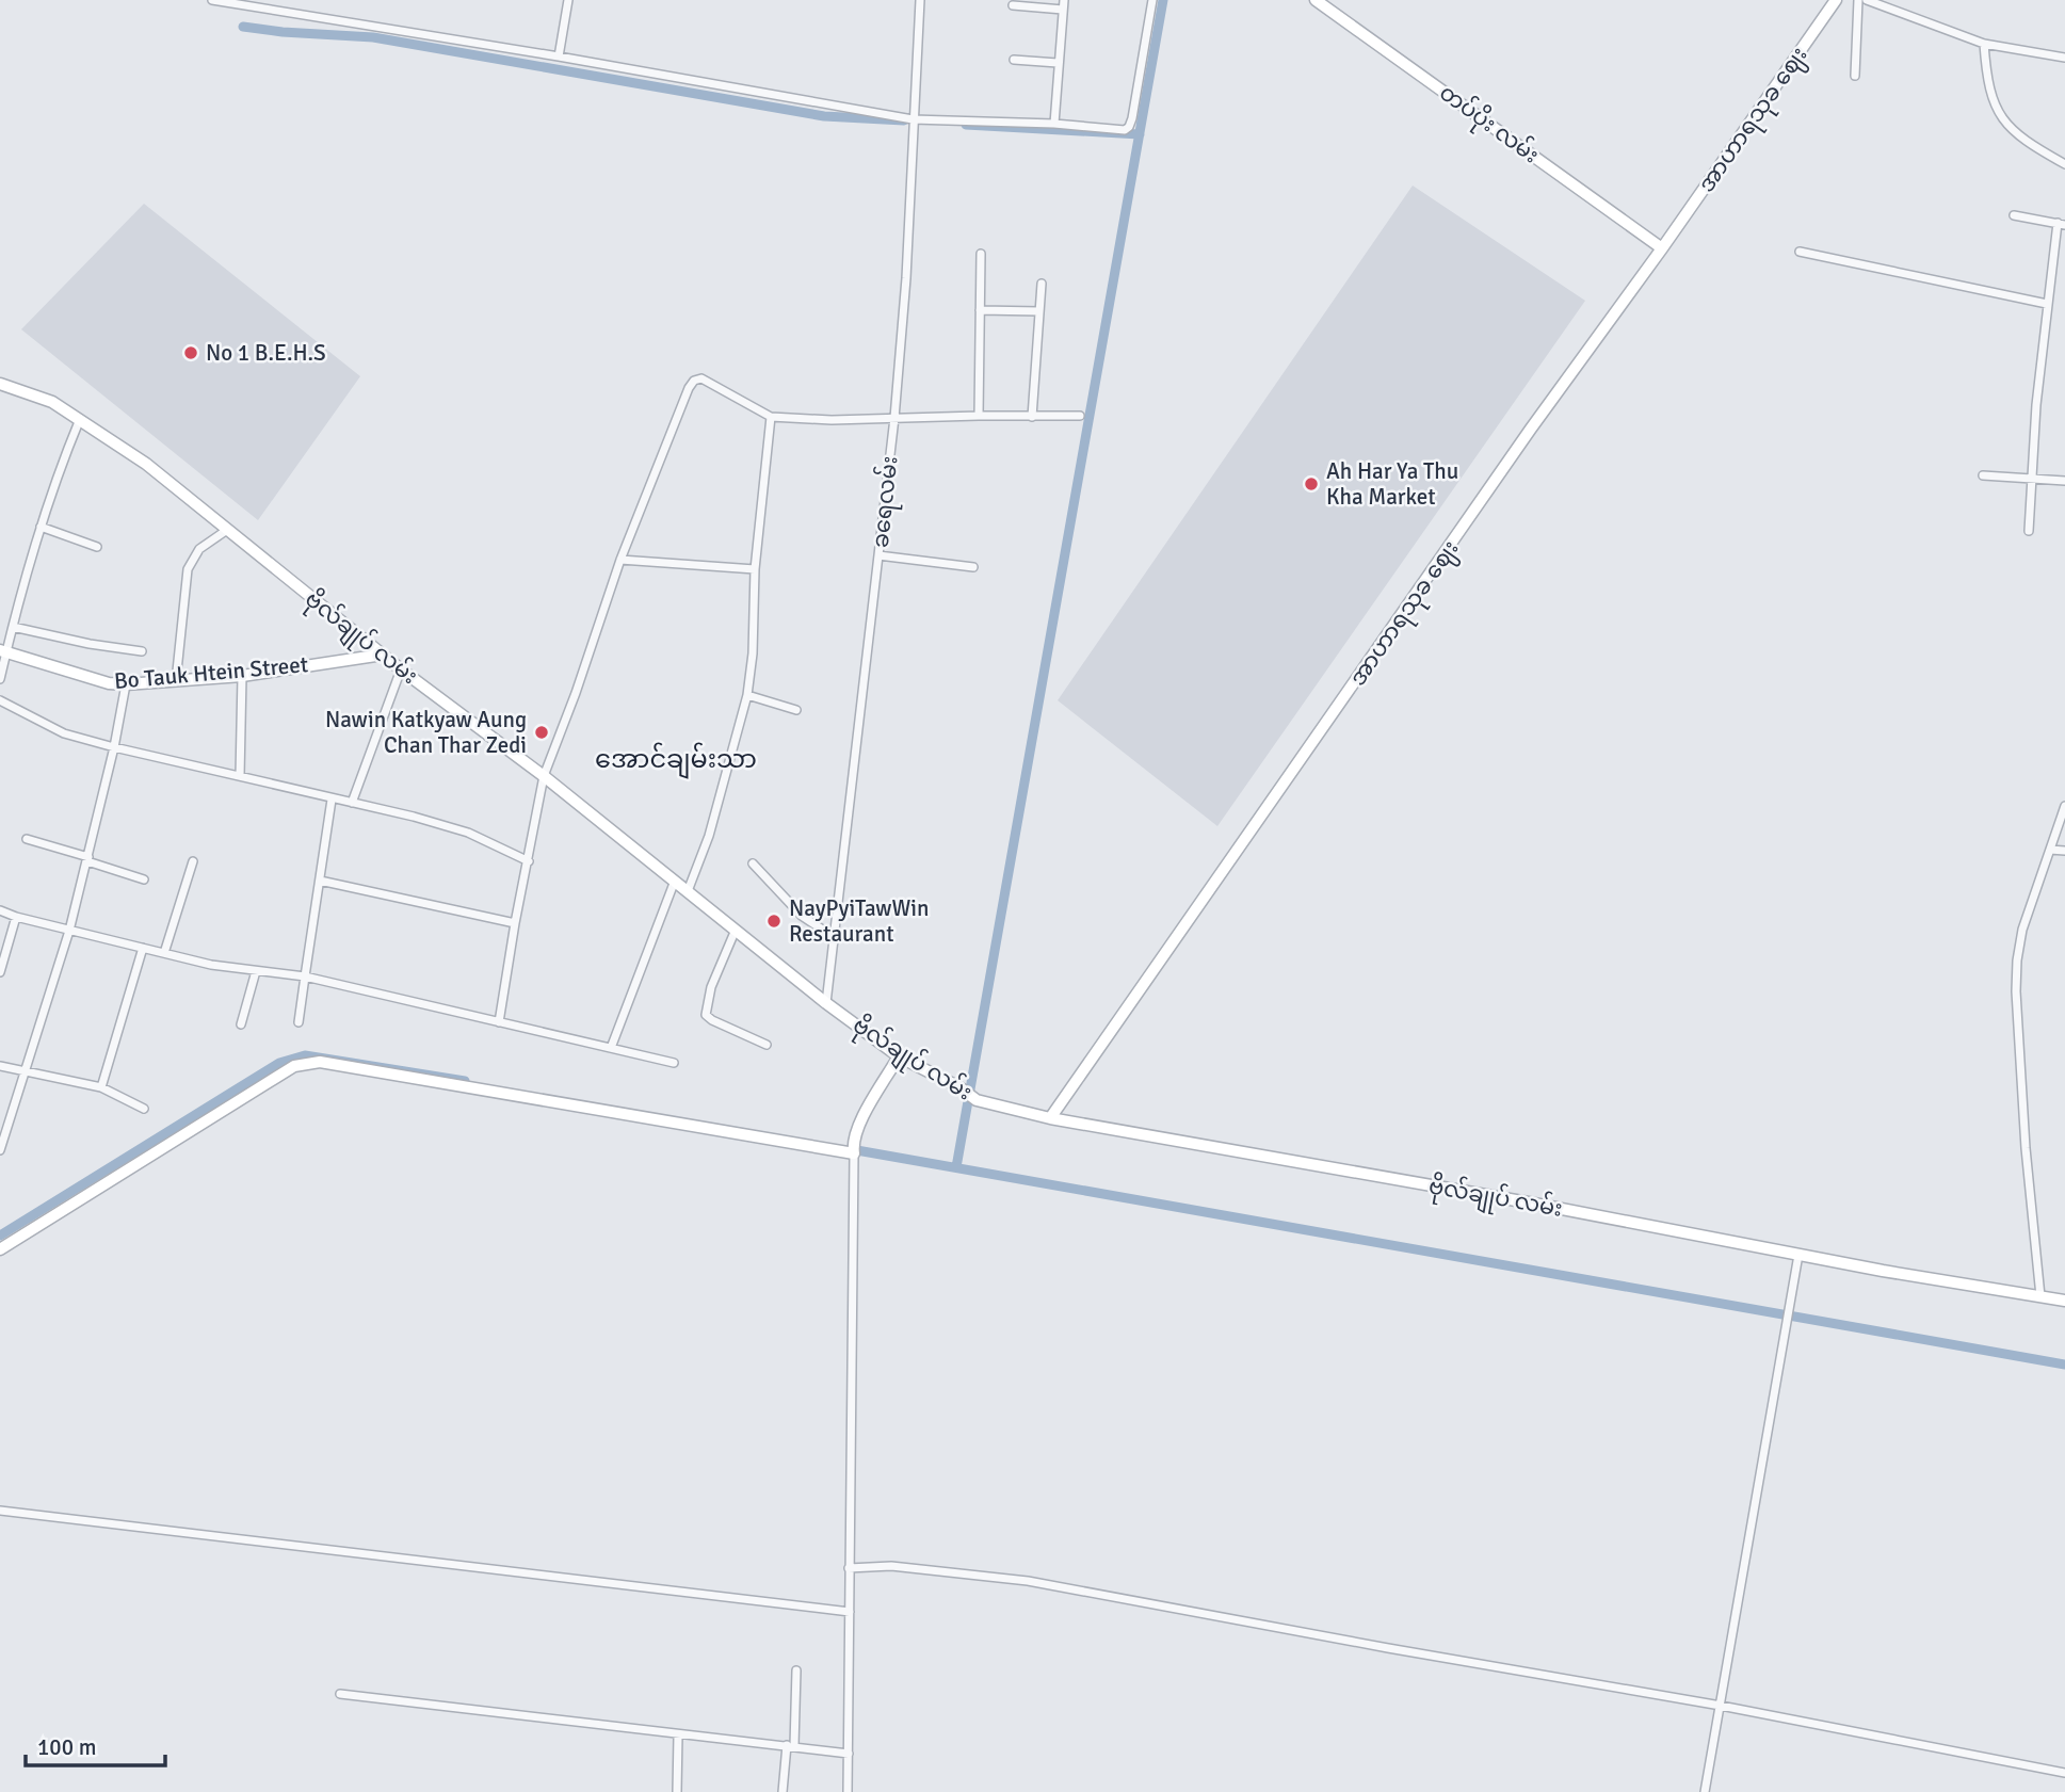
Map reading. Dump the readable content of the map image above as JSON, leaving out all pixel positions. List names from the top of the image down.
{
  "streets": {
    "street": [
      "အာဟာရသုခ ဈေး",
      "တပ်ပိုး လမ်း",
      "ခရေလမ်း",
      "ဗိုလ်ချုပ် လမ်း",
      "Bo Tauk Htein Street"
    ]
  },
  "crossings": [
    ["အာဟာရသုခ ဈေး", "တပ်ပိုး လမ်း"],
    ["အာဟာရသုခ ဈေး", "ဗိုလ်ချုပ် လမ်း"],
    ["ခရေလမ်း", "ဗိုလ်ချုပ် လမ်း"],
    ["ဗိုလ်ချုပ် လမ်း", "Bo Tauk Htein Street"]
  ],
  "districts": ["အောင်ချမ်းသာ"],
  "places": [
    "No 1 B.E.H.S",
    "Ah Har Ya Thu Kha Market",
    "Nawin Katkyaw Aung Chan Thar Zedi",
    "NayPyiTawWin Restaurant"
  ],
  "scale_bar": "100 m"
}
